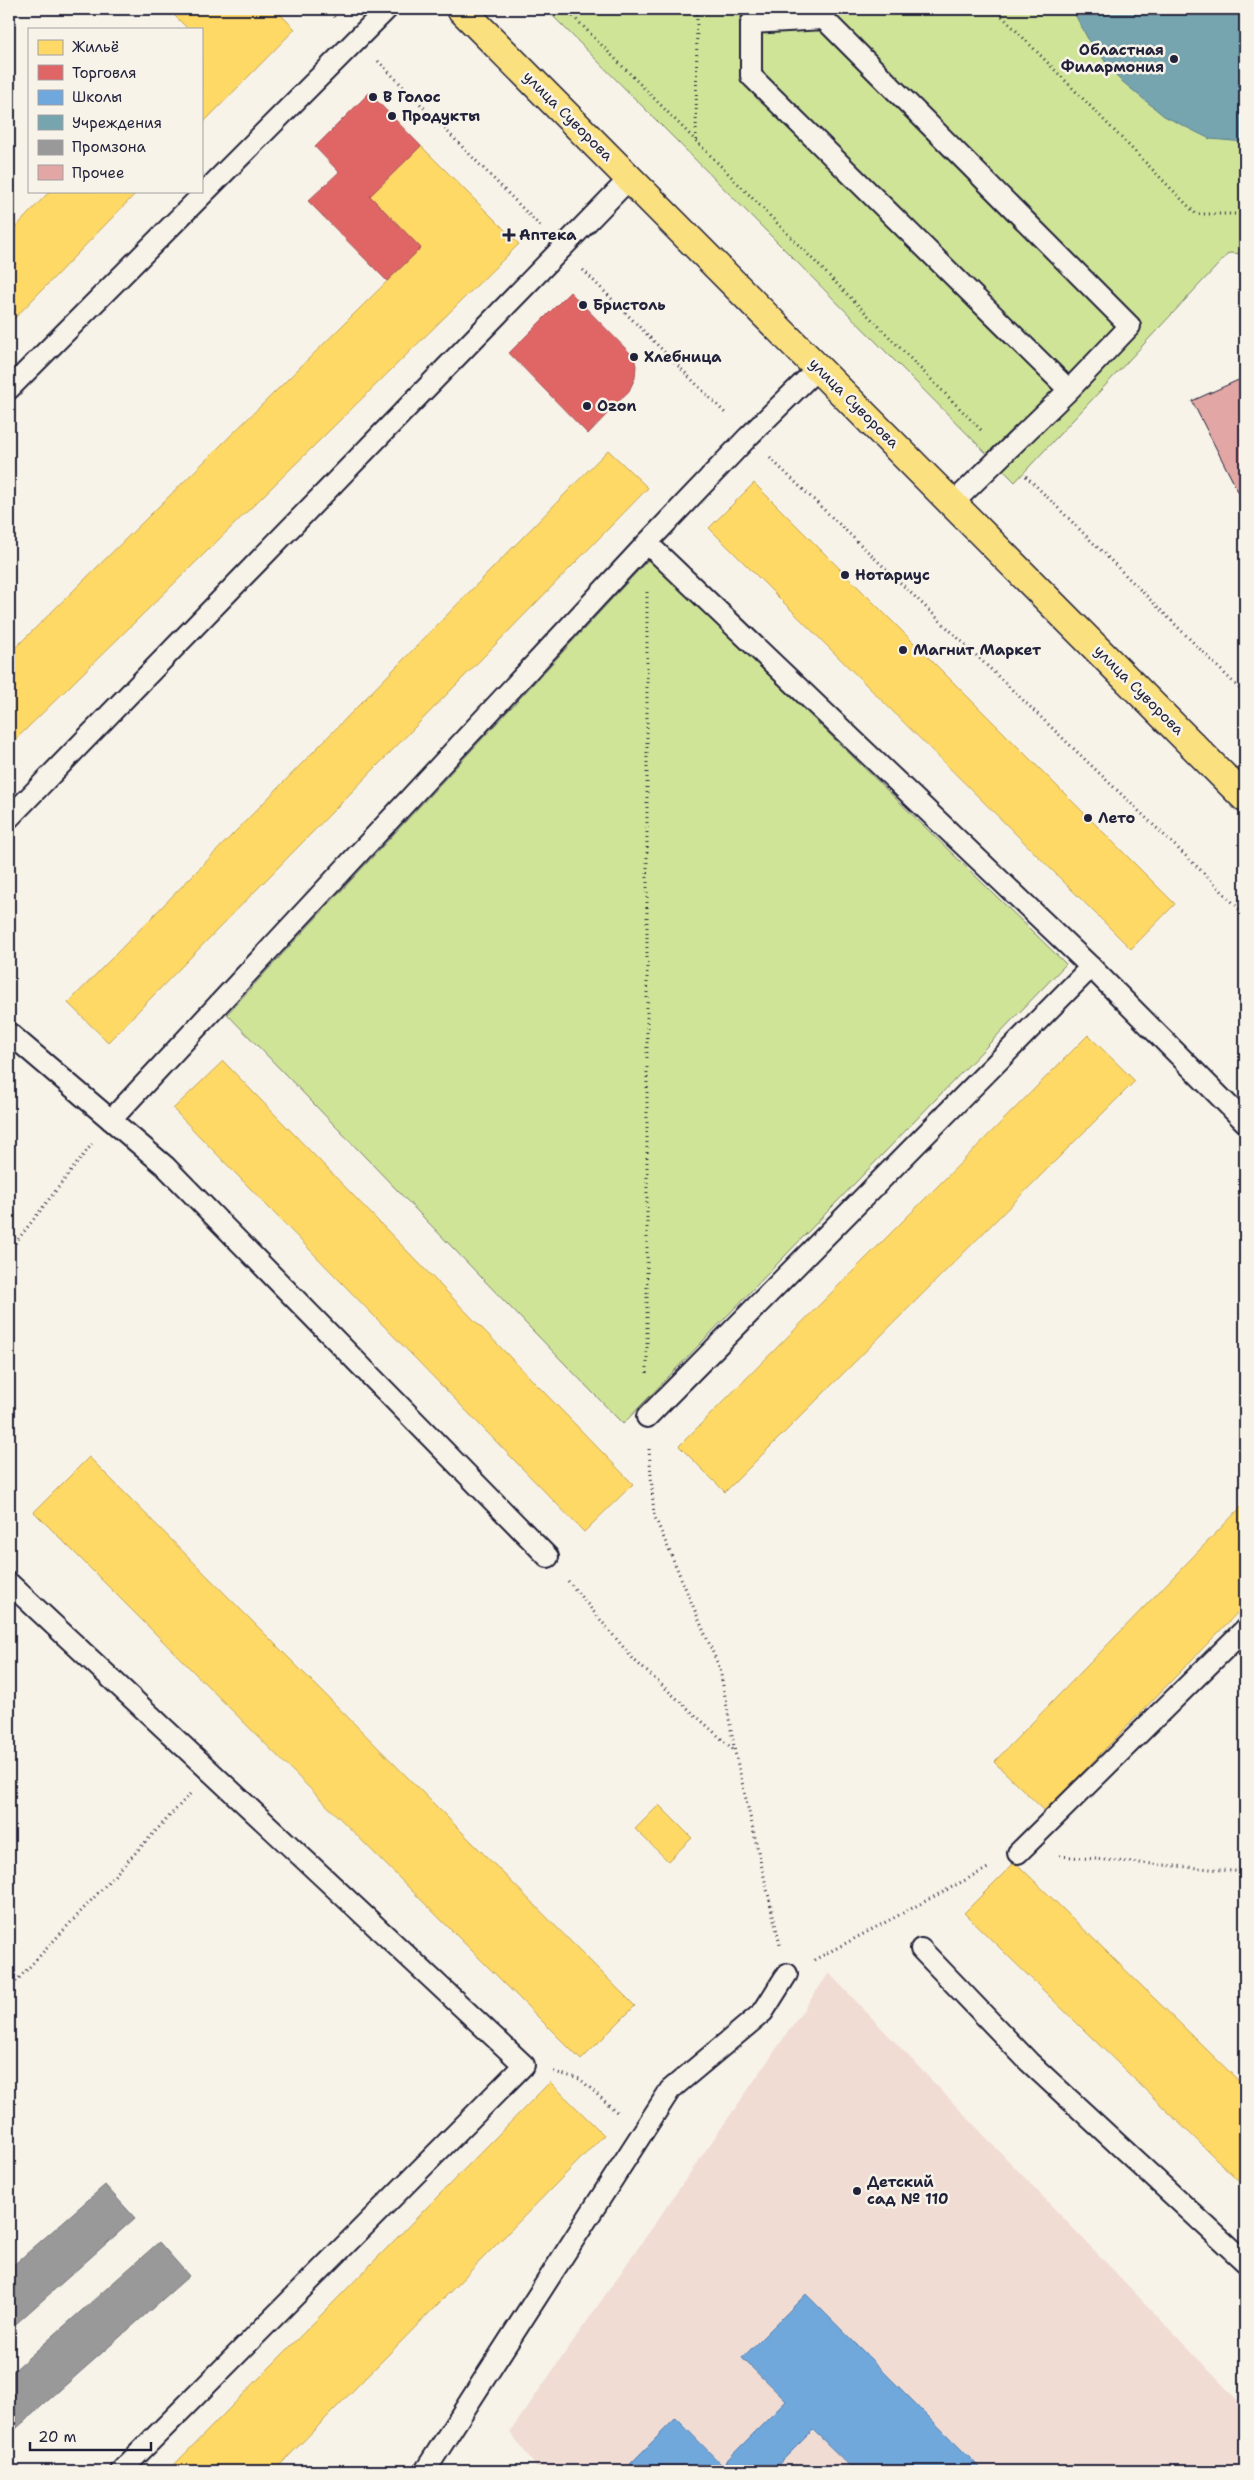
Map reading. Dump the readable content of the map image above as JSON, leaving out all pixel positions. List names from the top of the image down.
{
  "streets": {
    "main road": ["улица Суворова"]
  },
  "places": {
    "other": [
      "Областная Филармония",
      "В Голос",
      "Продукты",
      "Бристоль",
      "Хлебница",
      "Ozon",
      "Нотариус",
      "Магнит Маркет",
      "Лето",
      "Детский сад № 110"
    ],
    "health": ["Аптека"]
  },
  "legend": [
    "Жильё",
    "Торговля",
    "Школы",
    "Учреждения",
    "Промзона",
    "Прочее"
  ],
  "scale_bar": "20 m"
}
